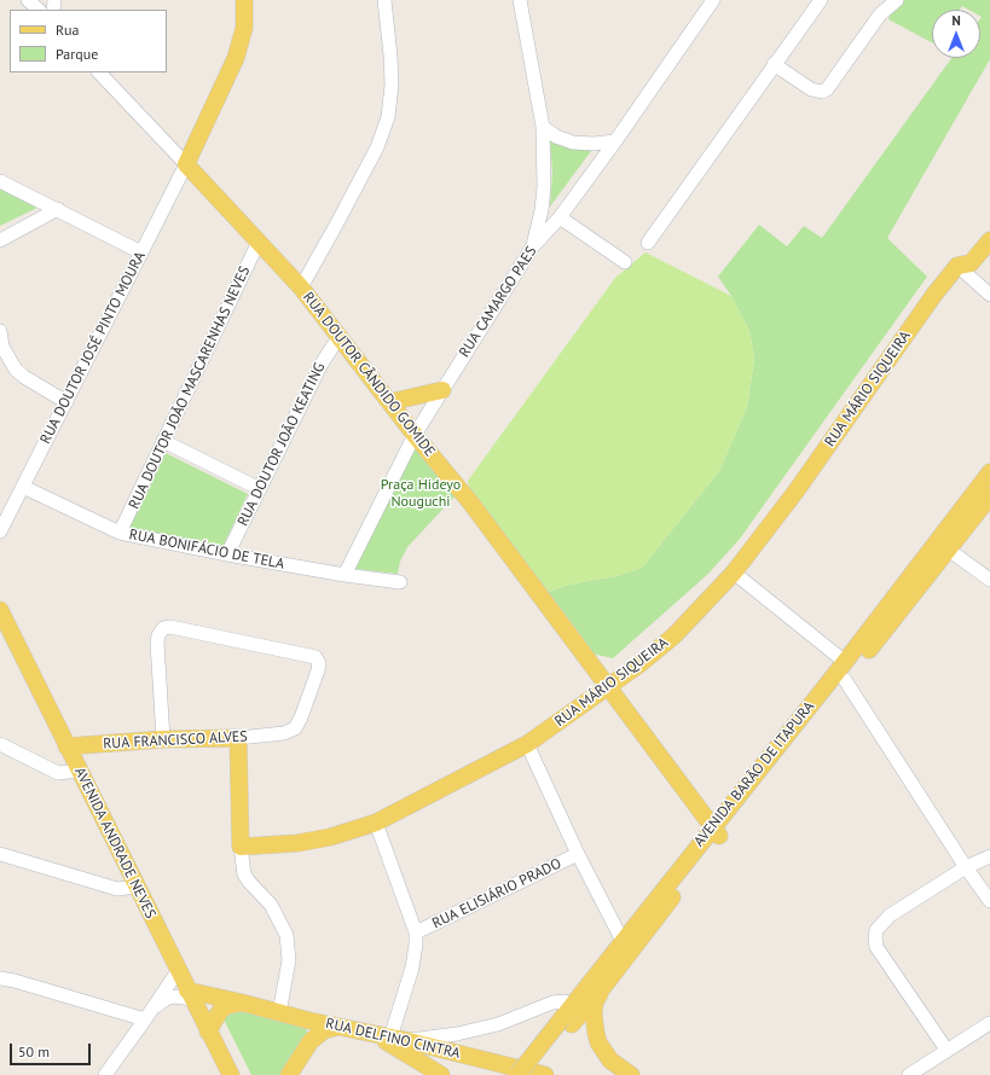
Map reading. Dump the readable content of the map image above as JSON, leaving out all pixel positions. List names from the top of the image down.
{
  "streets": {
    "main road": [
      "RUA DOUTOR CÂNDIDO GOMIDE",
      "RUA MÁRIO SIQUEIRA",
      "RUA FRANCISCO ALVES",
      "AVENIDA BARÃO DE ITAPURA",
      "AVENIDA ANDRADE NEVES",
      "RUA DELFINO CINTRA"
    ],
    "street": [
      "RUA CAMARGO PAES",
      "RUA DOUTOR JOSÉ PINTO MOURA",
      "RUA DOUTOR JOÃO MASCARENHAS NEVES",
      "RUA DOUTOR JOÃO KEATING",
      "RUA BONIFÁCIO DE TELA",
      "RUA ELISIÁRIO PRADO"
    ]
  },
  "crossings": [
    ["RUA CAMARGO PAES", "RUA DOUTOR CÂNDIDO GOMIDE"],
    ["RUA CAMARGO PAES", "RUA BONIFÁCIO DE TELA"],
    ["RUA DOUTOR JOSÉ PINTO MOURA", "RUA DOUTOR CÂNDIDO GOMIDE"],
    ["RUA DOUTOR JOSÉ PINTO MOURA", "RUA BONIFÁCIO DE TELA"],
    ["RUA DOUTOR CÂNDIDO GOMIDE", "RUA DOUTOR JOÃO MASCARENHAS NEVES"],
    ["RUA DOUTOR CÂNDIDO GOMIDE", "RUA MÁRIO SIQUEIRA"],
    ["RUA DOUTOR CÂNDIDO GOMIDE", "RUA DOUTOR JOÃO KEATING"],
    ["RUA DOUTOR CÂNDIDO GOMIDE", "AVENIDA BARÃO DE ITAPURA"],
    ["RUA DOUTOR JOÃO MASCARENHAS NEVES", "RUA BONIFÁCIO DE TELA"],
    ["RUA DOUTOR JOÃO KEATING", "RUA BONIFÁCIO DE TELA"],
    ["RUA FRANCISCO ALVES", "AVENIDA ANDRADE NEVES"],
    ["AVENIDA ANDRADE NEVES", "RUA DELFINO CINTRA"]
  ],
  "parks": ["Praça Hideyo Nouguchi"],
  "legend": ["Rua", "Parque"],
  "scale_bar": "50 m",
  "north": "top"
}
